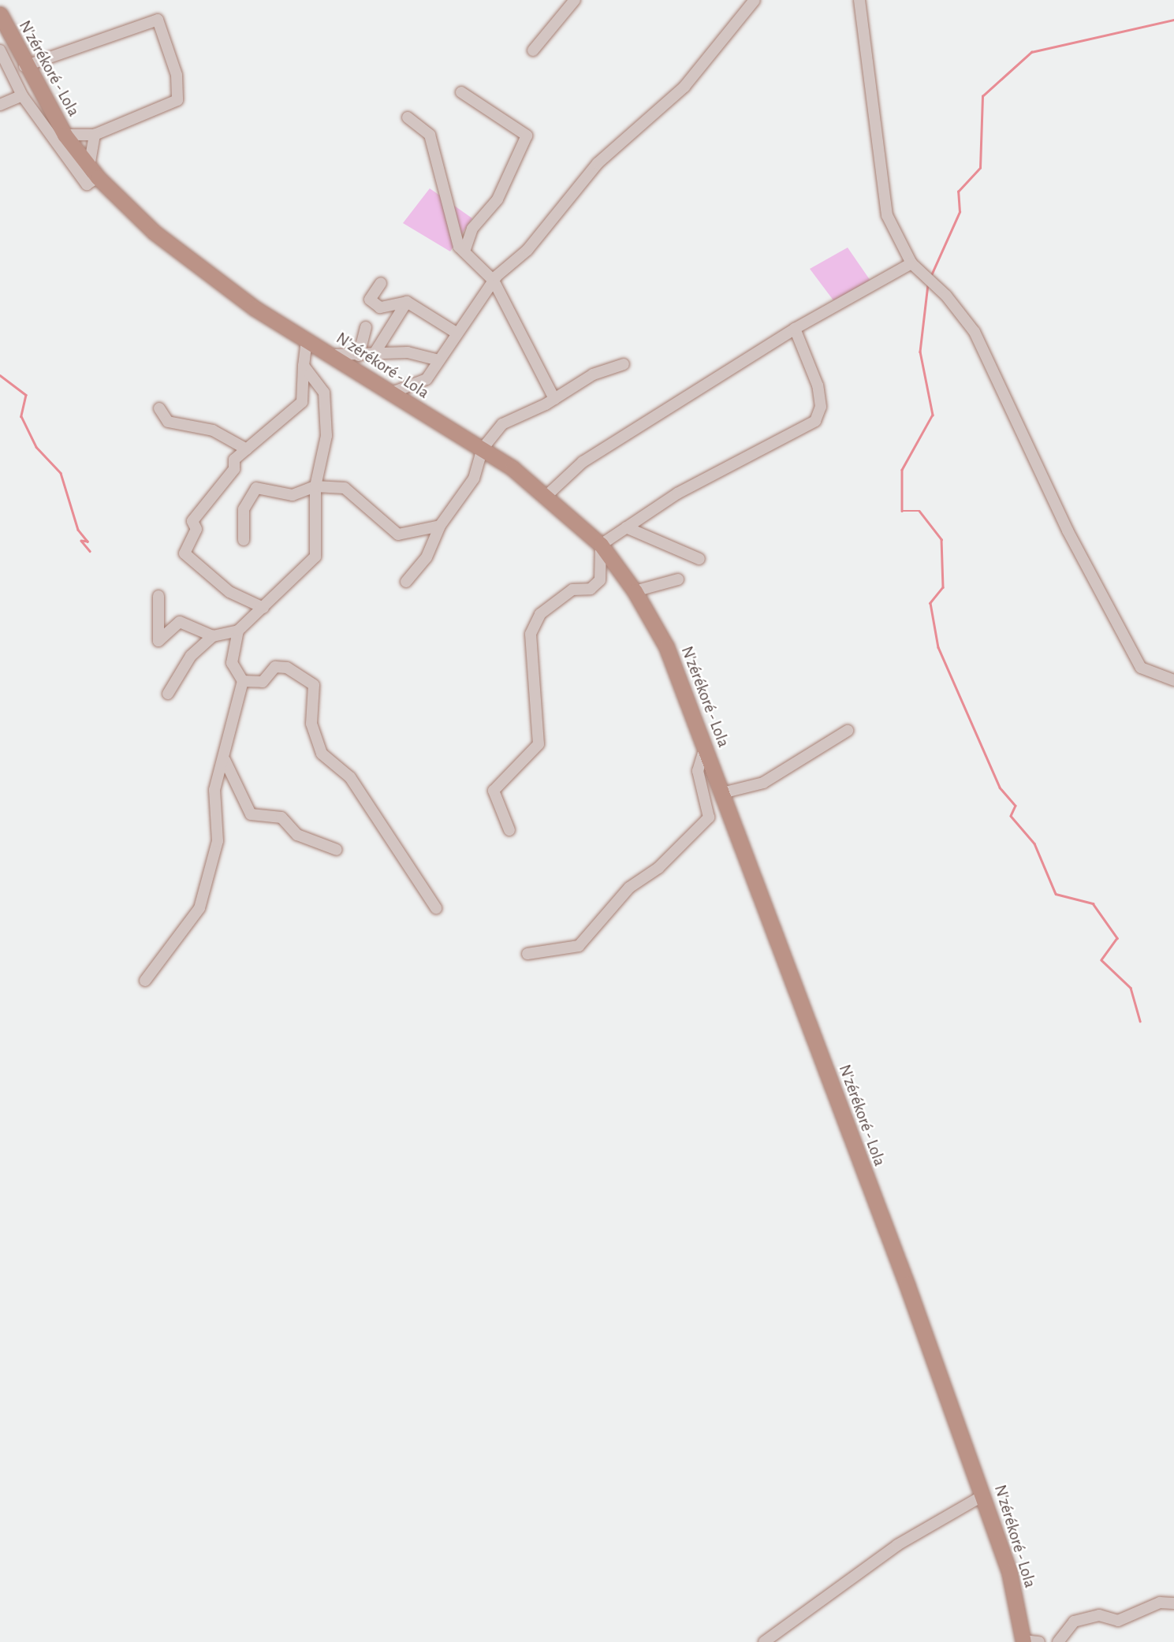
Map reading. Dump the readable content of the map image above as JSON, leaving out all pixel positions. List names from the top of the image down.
{
  "streets": {
    "highway": ["N'zérékoré - Lola"]
  }
}
